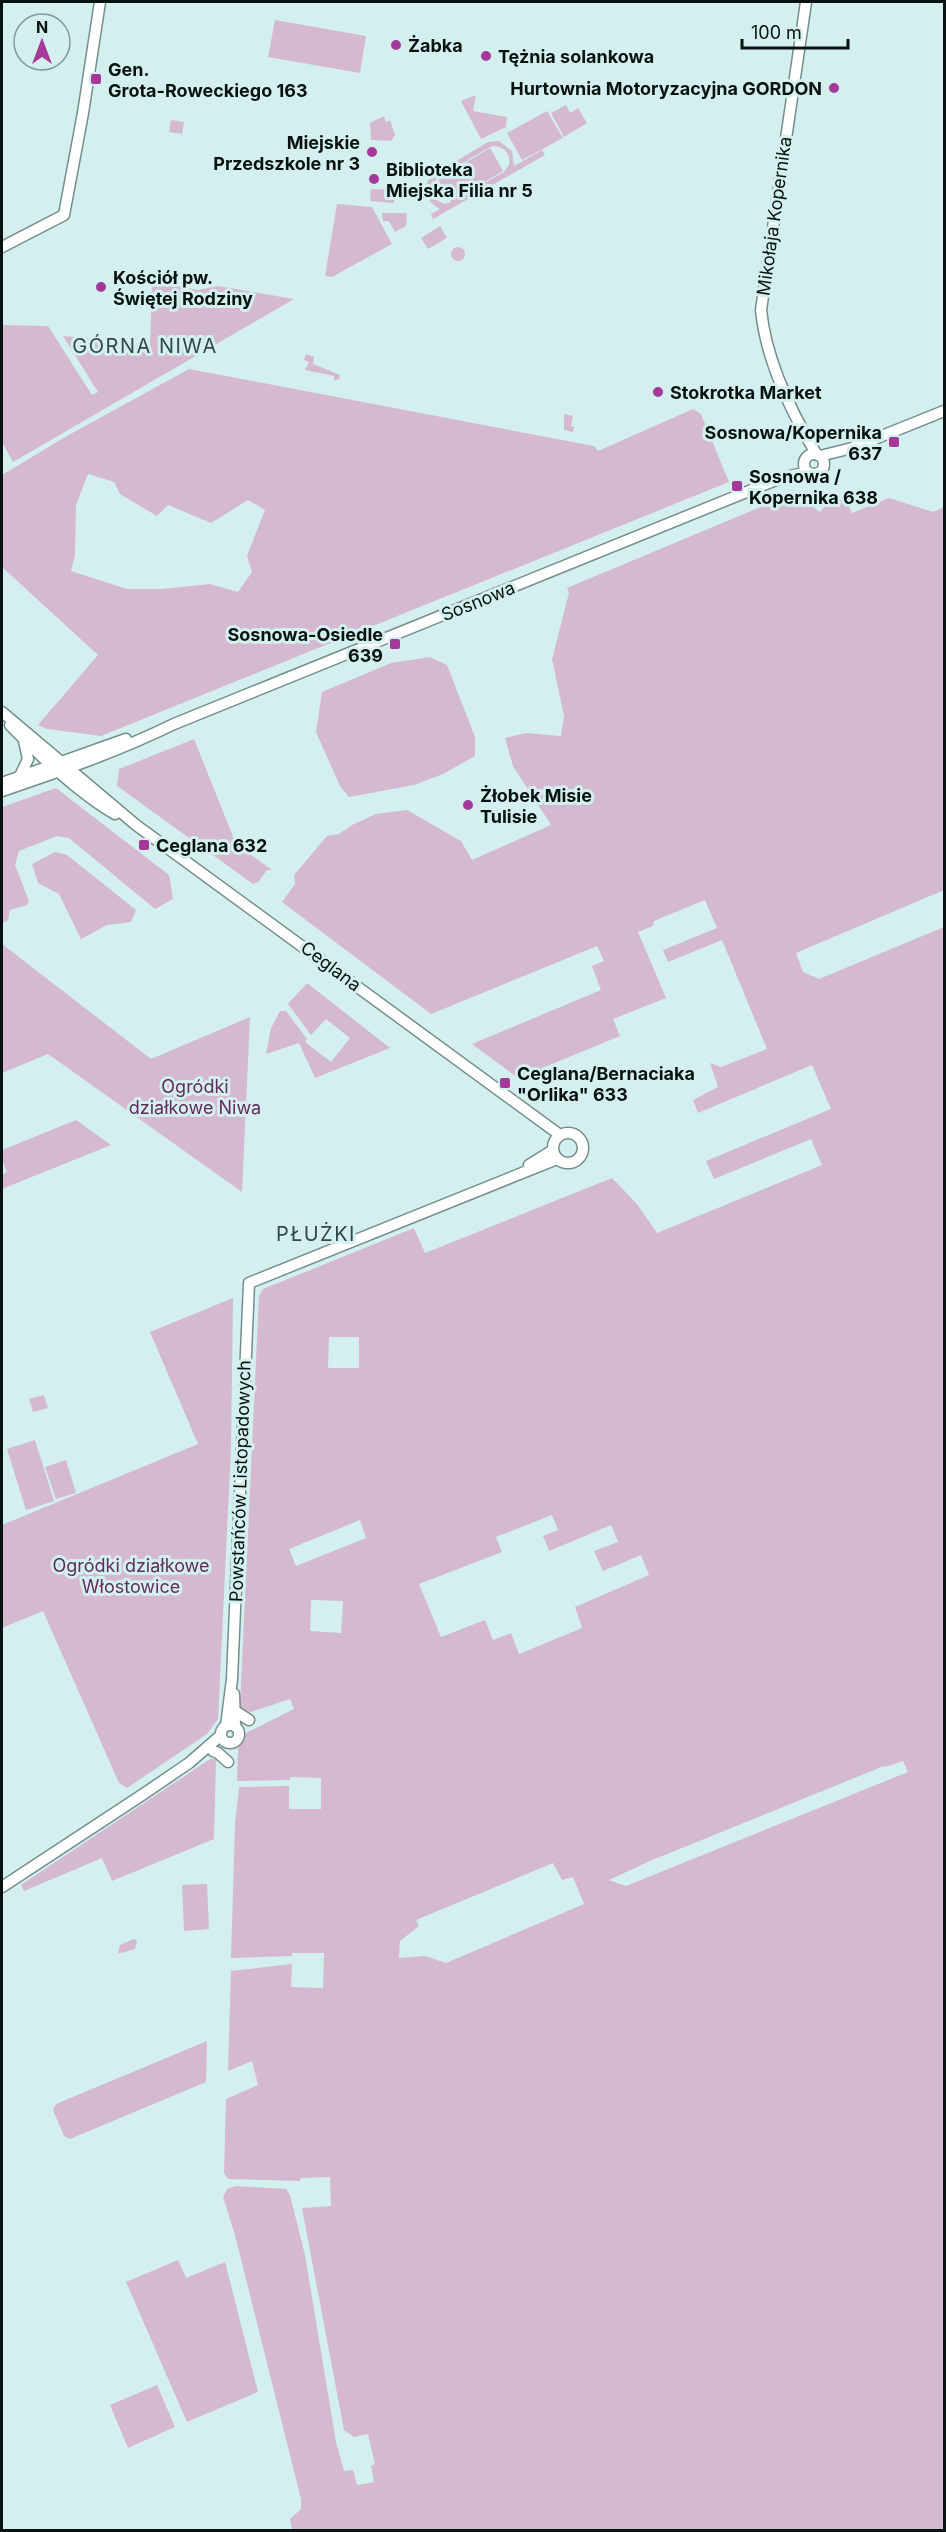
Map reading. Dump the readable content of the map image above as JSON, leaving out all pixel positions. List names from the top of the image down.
{
  "streets": {
    "street": [
      "Mikołaja Kopernika",
      "Sosnowa",
      "Ceglana",
      "Powstańców Listopadowych"
    ]
  },
  "crossings": [
    ["Mikołaja Kopernika", "Sosnowa"],
    ["Sosnowa", "Ceglana"],
    ["Ceglana", "Powstańców Listopadowych"]
  ],
  "districts": ["GÓRNA NIWA", "PŁUŻKI"],
  "parks": ["Ogródki działkowe Niwa", "Ogródki działkowe Włostowice"],
  "places": {
    "other": [
      "Żabka",
      "Tężnia solankowa",
      "Hurtownia Motoryzacyjna GORDON",
      "Miejskie Przedszkole nr 3",
      "Biblioteka Miejska Filia nr 5",
      "Kościół pw. Świętej Rodziny",
      "Stokrotka Market",
      "Żłobek Misie Tulisie"
    ],
    "transit": [
      "Gen. Grota-Roweckiego 163",
      "Sosnowa/Kopernika 637",
      "Sosnowa / Kopernika 638",
      "Sosnowa-Osiedle 639",
      "Ceglana 632",
      "Ceglana/Bernaciaka \"Orlika\" 633"
    ]
  },
  "scale_bar": "100 m",
  "north": "top"
}
